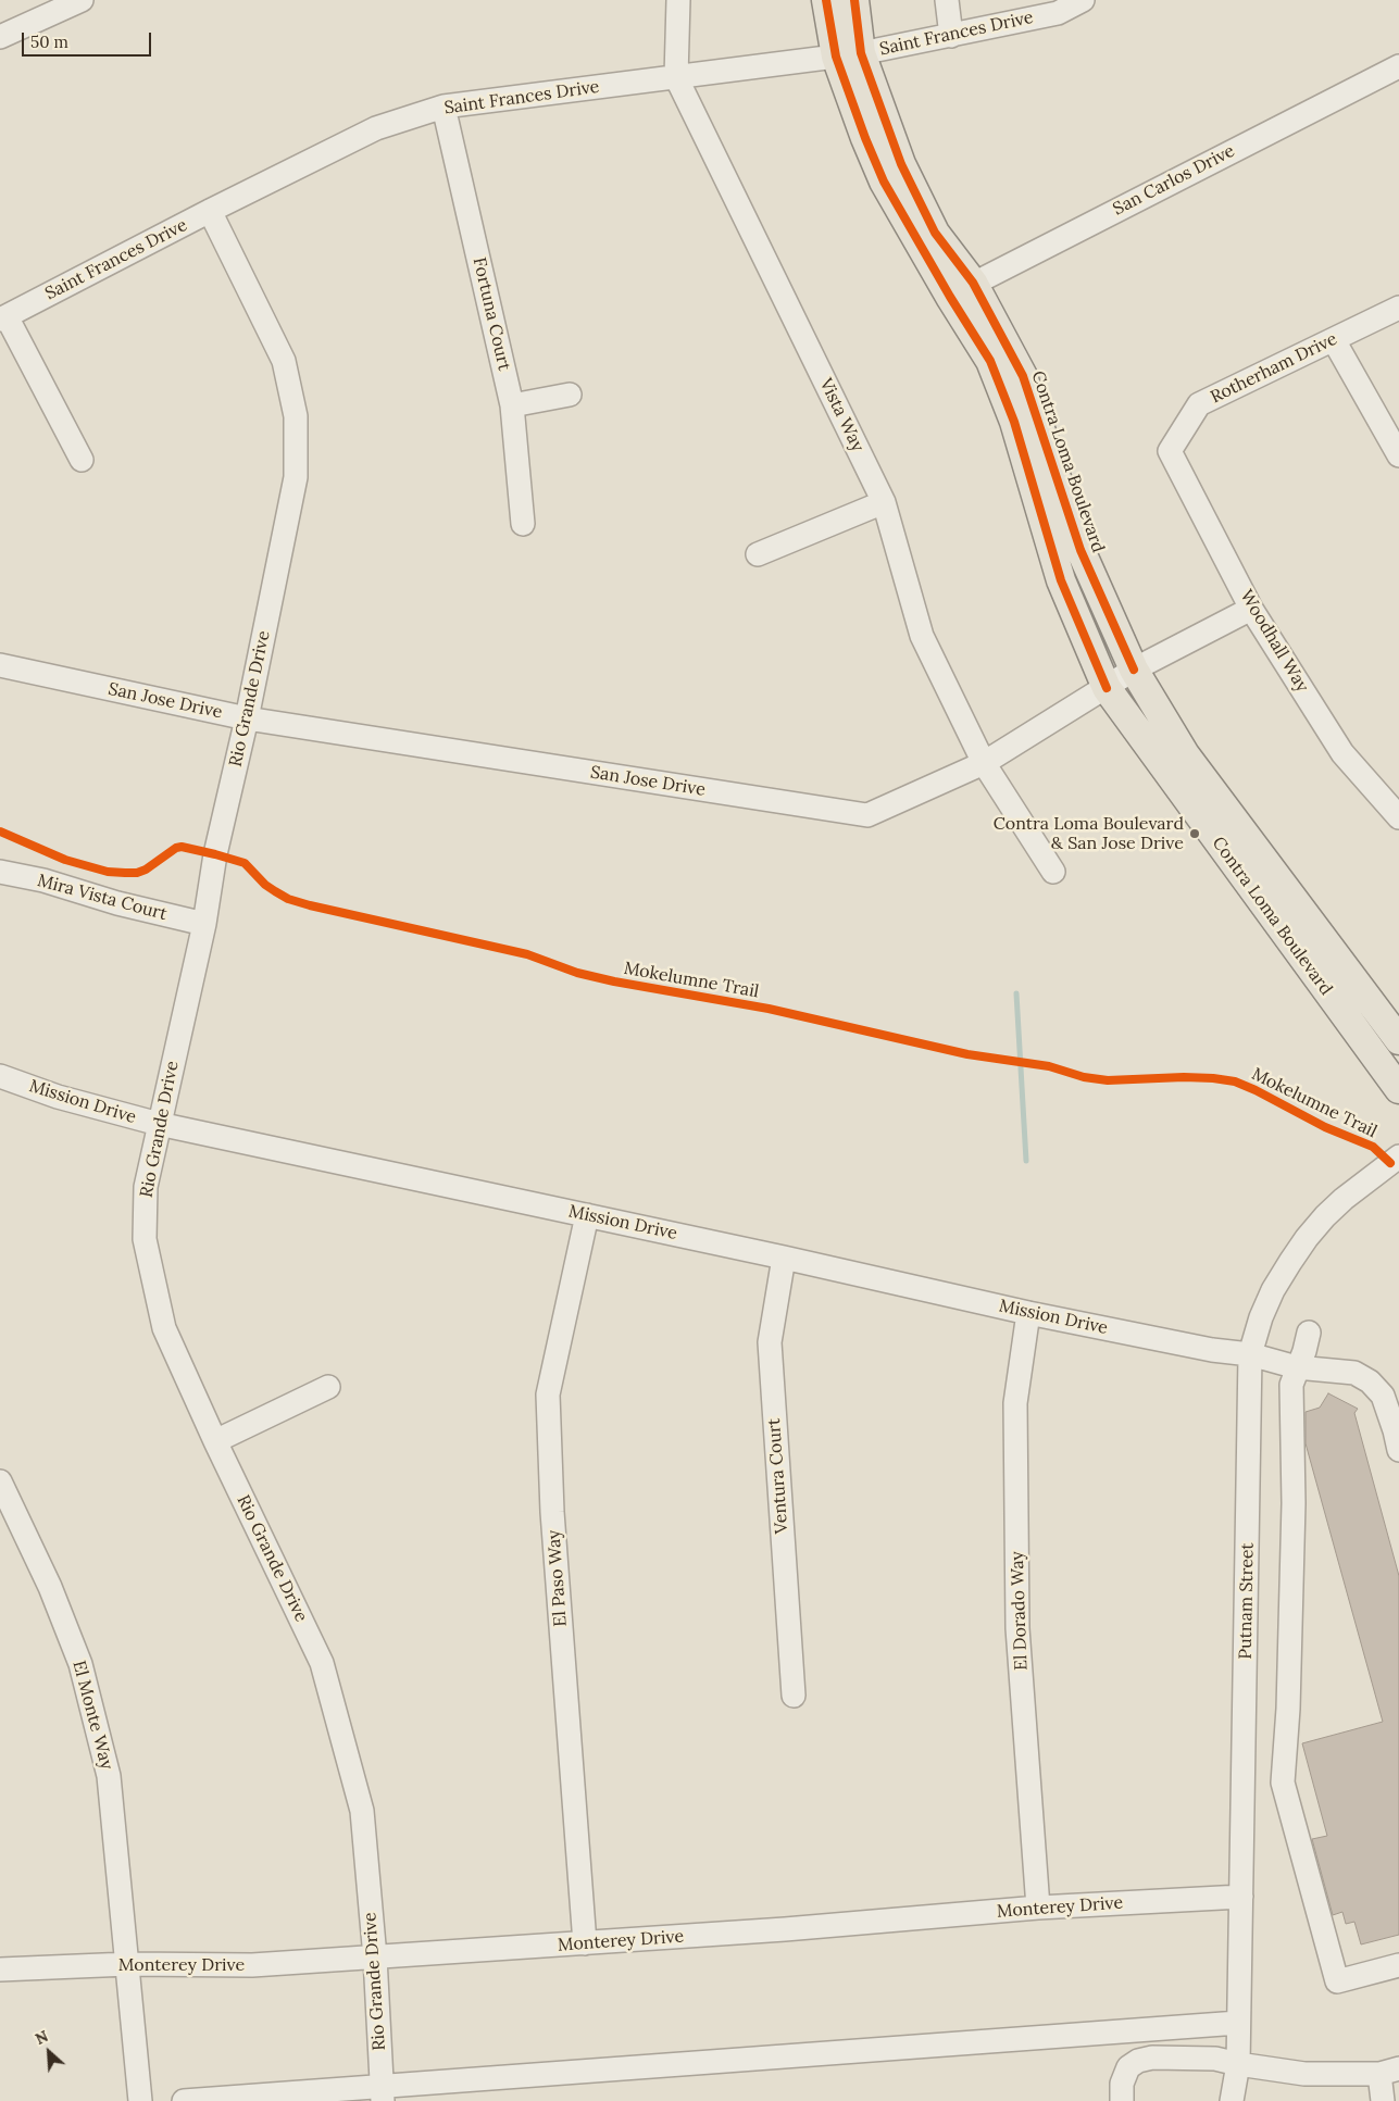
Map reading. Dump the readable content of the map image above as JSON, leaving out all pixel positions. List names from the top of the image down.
{
  "streets": {
    "main road": ["Contra Loma Boulevard"],
    "street": [
      "Saint Frances Drive",
      "San Carlos Drive",
      "Fortuna Court",
      "Rotherham Drive",
      "Vista Way",
      "Woodhall Way",
      "Rio Grande Drive",
      "San Jose Drive",
      "Mira Vista Court",
      "Mission Drive",
      "Ventura Court",
      "El Paso Way",
      "Putnam Street",
      "El Dorado Way",
      "El Monte Way",
      "Monterey Drive"
    ],
    "cycle path": ["Mokelumne Trail"]
  },
  "crossings": [
    ["Saint Frances Drive", "Fortuna Court"],
    ["Saint Frances Drive", "Vista Way"],
    ["Saint Frances Drive", "Contra Loma Boulevard"],
    ["Saint Frances Drive", "Rio Grande Drive"],
    ["San Carlos Drive", "Contra Loma Boulevard"],
    ["Rotherham Drive", "Woodhall Way"],
    ["Vista Way", "San Jose Drive"],
    ["Contra Loma Boulevard", "San Jose Drive"],
    ["Woodhall Way", "San Jose Drive"],
    ["Rio Grande Drive", "San Jose Drive"],
    ["Rio Grande Drive", "Mira Vista Court"],
    ["Rio Grande Drive", "Mission Drive"],
    ["Rio Grande Drive", "Monterey Drive"],
    ["Mission Drive", "Ventura Court"],
    ["Mission Drive", "El Paso Way"],
    ["Mission Drive", "Putnam Street"],
    ["Mission Drive", "El Dorado Way"],
    ["El Paso Way", "Monterey Drive"],
    ["Putnam Street", "Monterey Drive"],
    ["El Dorado Way", "Monterey Drive"],
    ["El Monte Way", "Monterey Drive"]
  ],
  "places": ["Contra Loma Boulevard & San Jose Drive"],
  "scale_bar": "50 m",
  "north": "top left"
}
